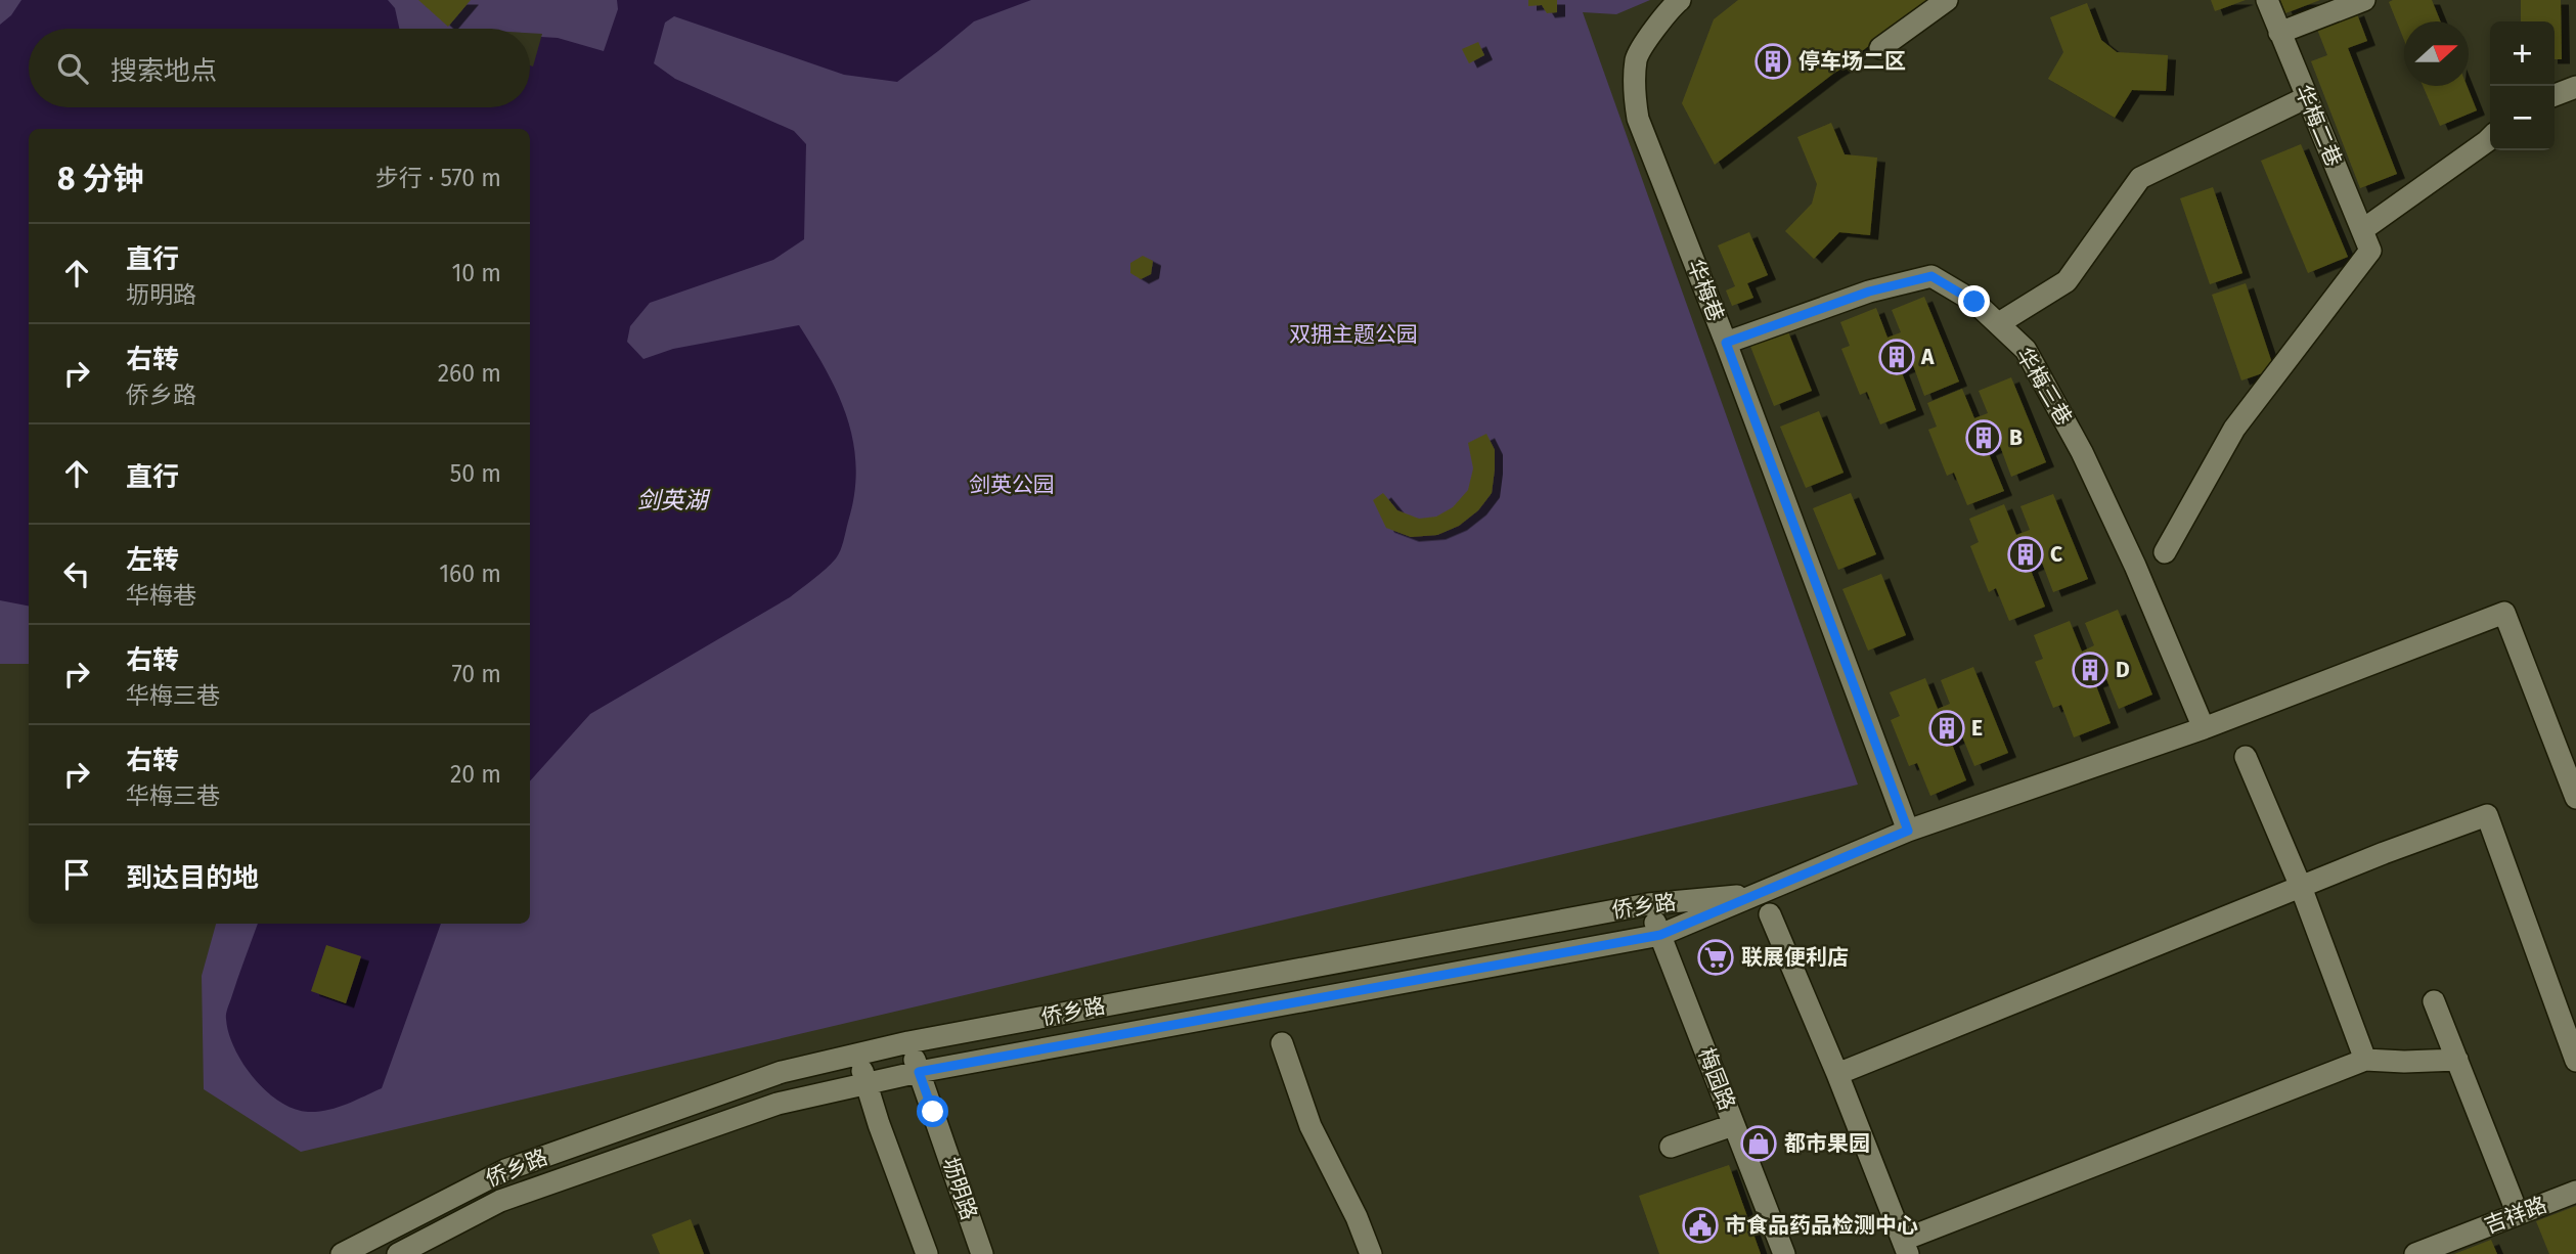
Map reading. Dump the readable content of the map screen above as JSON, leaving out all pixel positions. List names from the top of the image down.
{
  "streets": {
    "street": [
      "华梅二巷",
      "华梅巷",
      "华梅三巷",
      "侨乡路",
      "梅园路",
      "坜明路",
      "吉祥路"
    ]
  },
  "crossings": [
    ["华梅巷", "华梅三巷"],
    ["侨乡路", "梅园路"],
    ["侨乡路", "坜明路"]
  ],
  "water": ["剑英湖"],
  "parks": ["双拥主题公园", "剑英公园"],
  "places": {
    "building": [
      "停车场二区",
      "A",
      "B",
      "C",
      "D",
      "E"
    ],
    "supermarket": ["联展便利店"],
    "shop": ["都市果园"],
    "public building": ["市食品药品检测中心"]
  },
  "north": "right",
  "page": {
    "map_buttons": ["+", "−"],
    "search": "搜索地点",
    "heading": ["8 分钟", "步行 · 570 m"],
    "list": [
      ["直行", "坜明路", "10 m"],
      ["右转", "侨乡路", "260 m"],
      ["直行", "50 m"],
      ["左转", "华梅巷", "160 m"],
      ["右转", "华梅三巷", "70 m"],
      ["右转", "华梅三巷", "20 m"],
      "到达目的地"
    ]
  }
}
